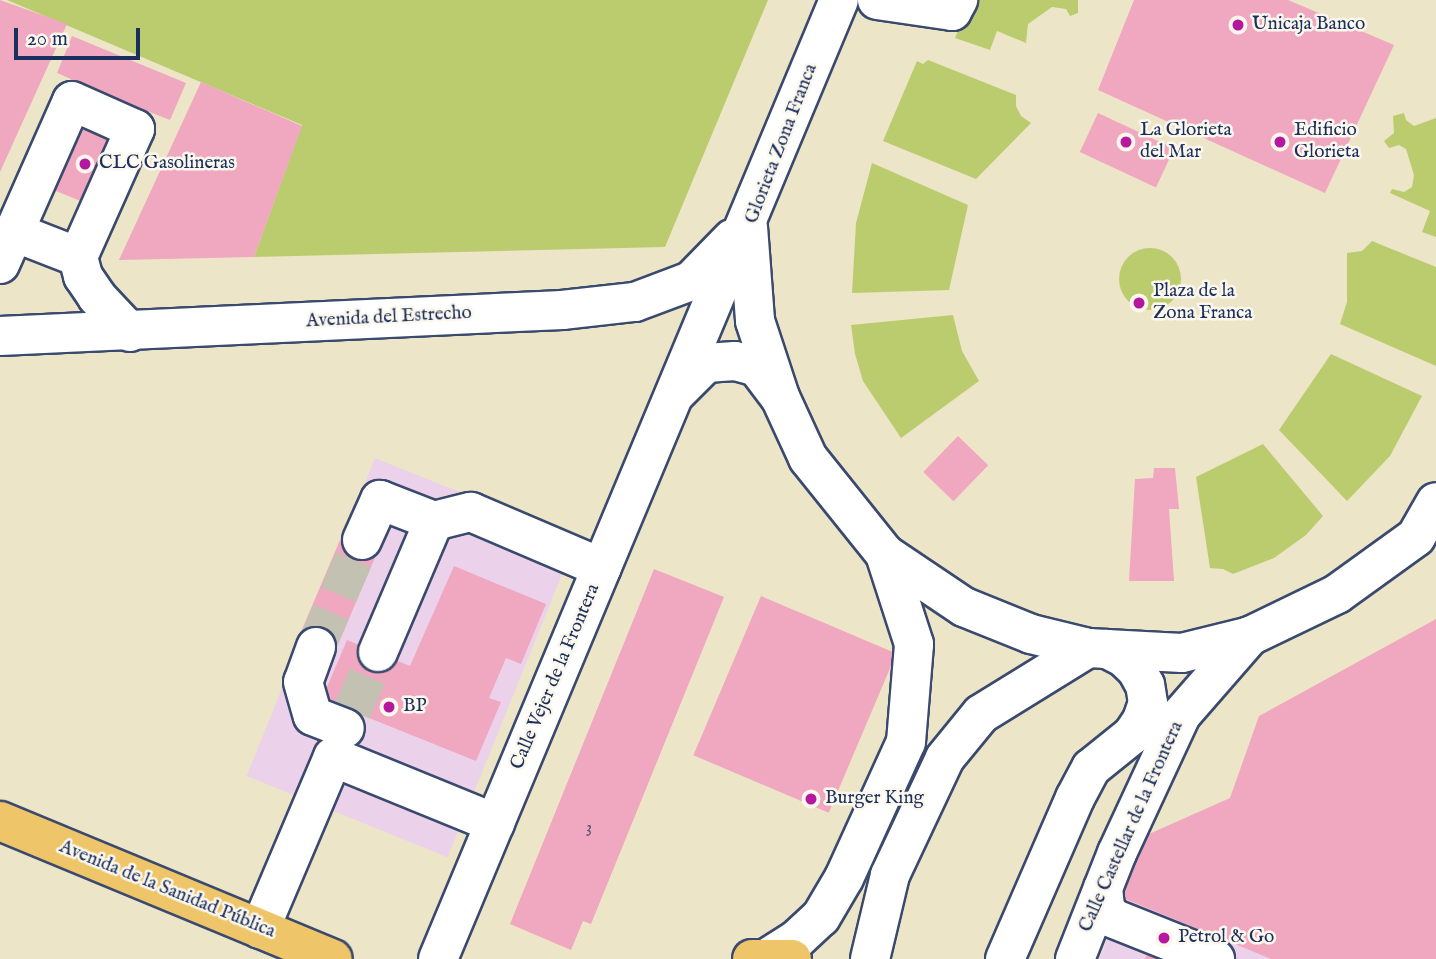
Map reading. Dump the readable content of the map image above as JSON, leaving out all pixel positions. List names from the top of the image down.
{
  "streets": {
    "main road": ["Avenida de la Sanidad Pública"],
    "street": [
      "Glorieta Zona Franca",
      "Avenida del Estrecho",
      "Calle Vejer de la Frontera",
      "Calle Castellar de la Frontera"
    ]
  },
  "crossings": [
    ["Glorieta Zona Franca", "Avenida del Estrecho"],
    ["Glorieta Zona Franca", "Calle Vejer de la Frontera"],
    ["Glorieta Zona Franca", "Calle Castellar de la Frontera"],
    ["Avenida del Estrecho", "Calle Vejer de la Frontera"]
  ],
  "places": [
    "Unicaja Banco",
    "La Glorieta del Mar",
    "Edificio Glorieta",
    "CLC Gasolineras",
    "Plaza de la Zona Franca",
    "BP",
    "Burger King",
    "Petrol & Go"
  ],
  "house_numbers": ["3"],
  "scale_bar": "20 m"
}
